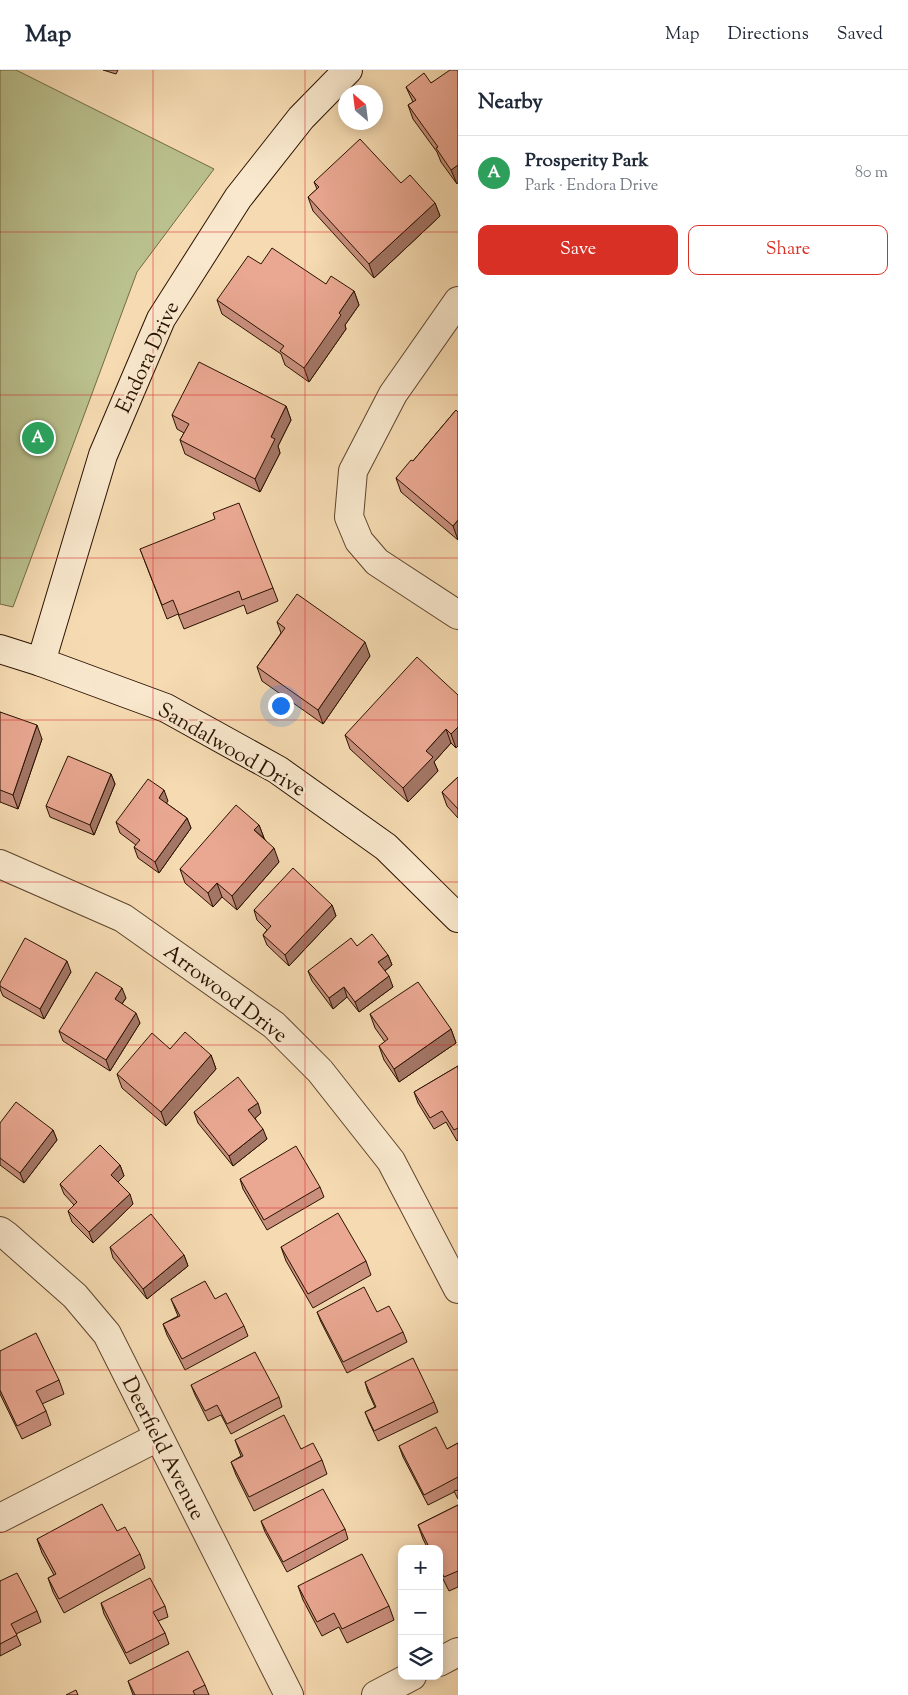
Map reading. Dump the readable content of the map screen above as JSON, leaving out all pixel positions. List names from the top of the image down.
{
  "streets": {
    "street": [
      "Endora Drive",
      "Sandalwood Drive",
      "Arrowood Drive",
      "Deerfield Avenue"
    ]
  },
  "crossings": [
    ["Endora Drive", "Sandalwood Drive"]
  ],
  "north": "top left",
  "page": {
    "header": "Map",
    "nav": ["Map", "Directions", "Saved"],
    "heading": "Nearby",
    "list": [
      {
        "mark": "A",
        "name": "Prosperity Park",
        "note": "Park · Endora Drive",
        "value": "80 m"
      }
    ],
    "buttons": ["Save", "Share"],
    "pins": "A",
    "map_buttons": ["+", "−"]
  }
}
